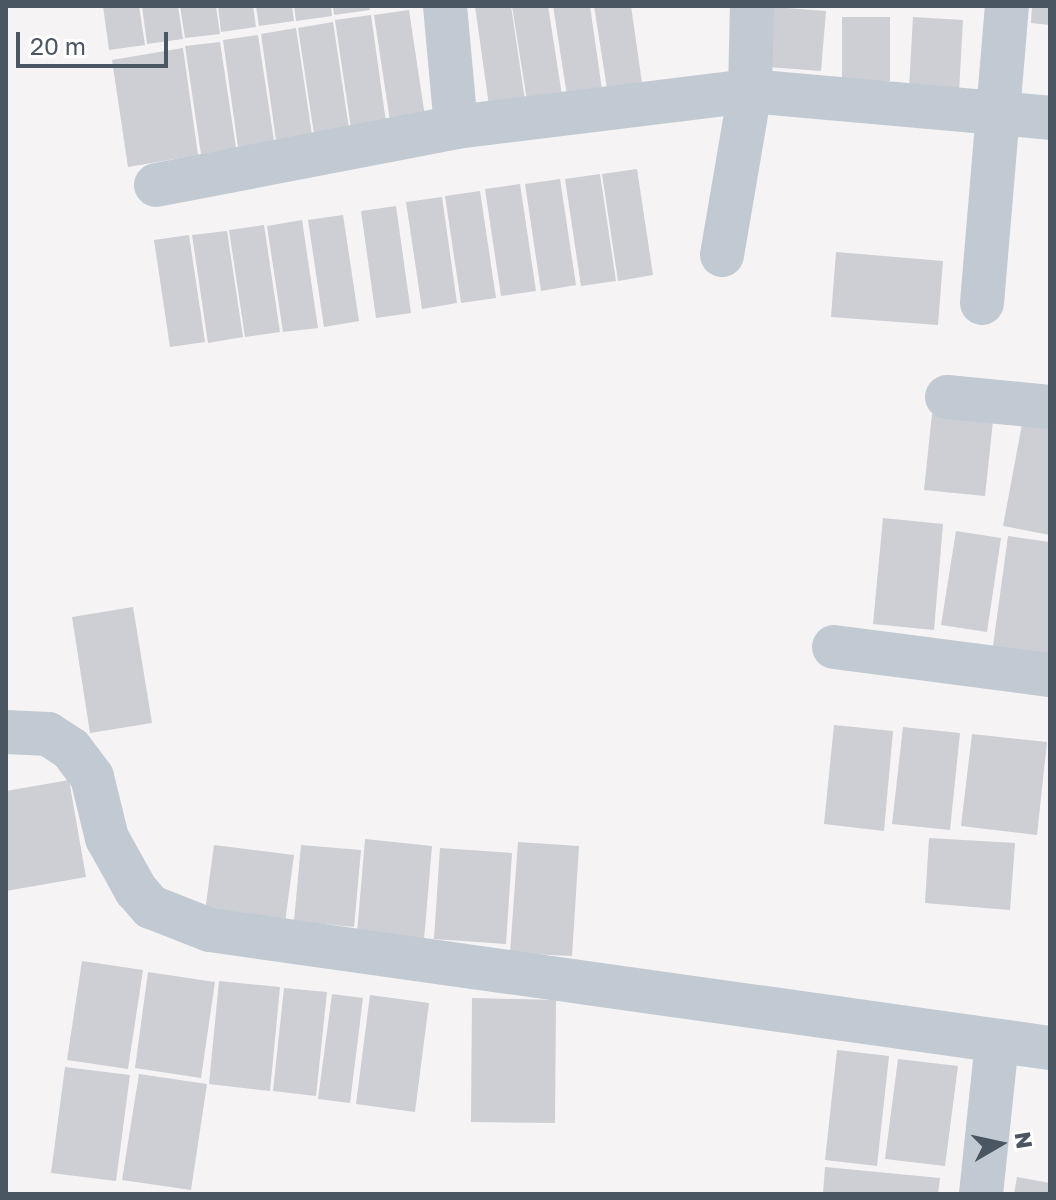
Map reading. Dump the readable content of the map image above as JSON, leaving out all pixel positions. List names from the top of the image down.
{
  "scale_bar": "20 m",
  "north": "right"
}
